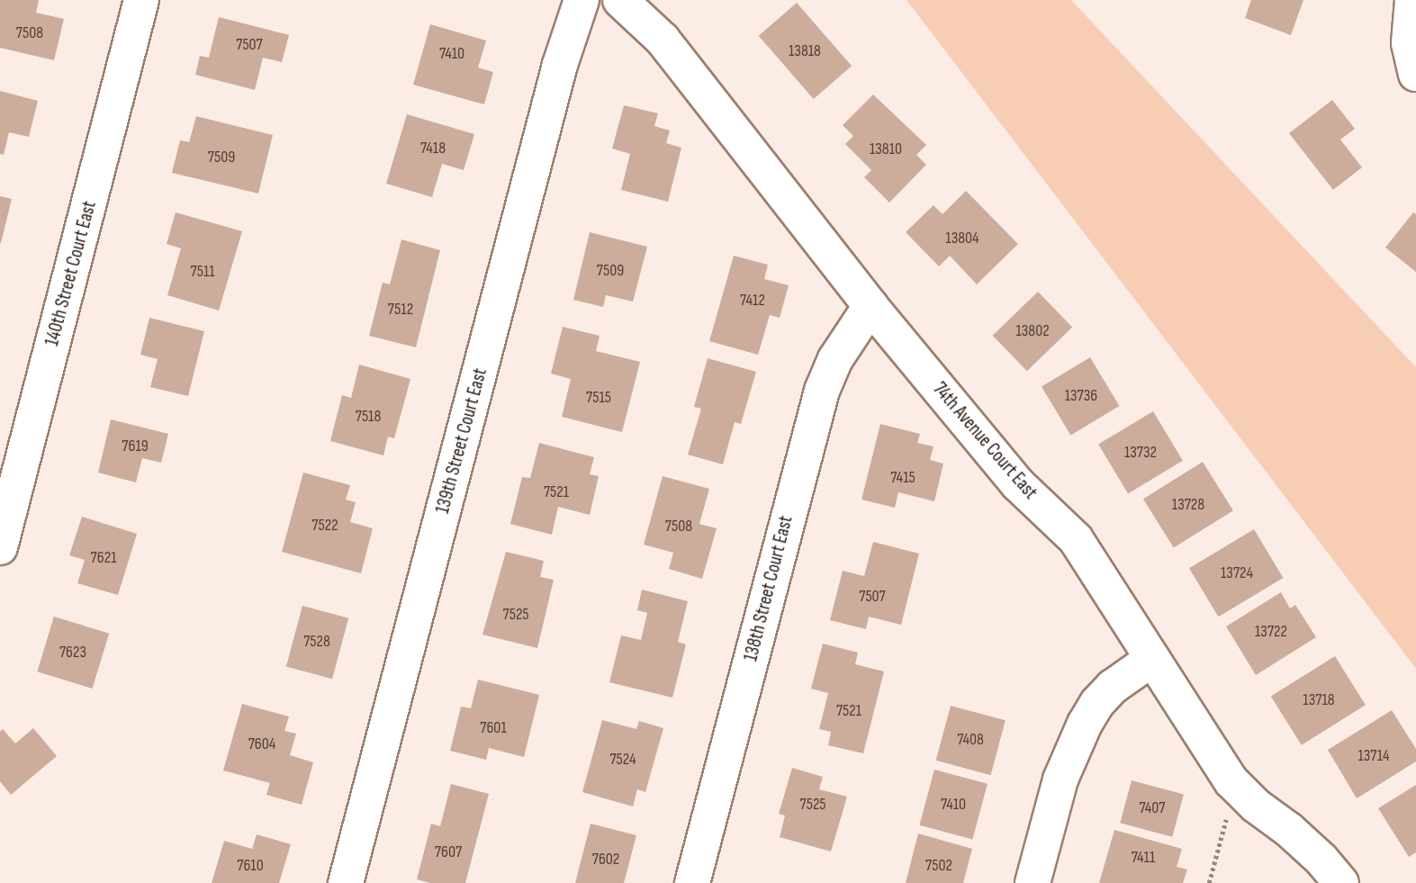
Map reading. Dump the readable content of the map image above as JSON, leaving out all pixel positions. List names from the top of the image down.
{
  "streets": {
    "street": [
      "140th Street Court East",
      "139th Street Court East",
      "74th Avenue Court East",
      "138th Street Court East"
    ]
  },
  "crossings": [
    ["74th Avenue Court East", "138th Street Court East"]
  ],
  "house_numbers": [
    "7508",
    "7507",
    "13818",
    "7410",
    "7418",
    "13810",
    "7509",
    "13804",
    "7509",
    "7511",
    "7412",
    "7512",
    "13802",
    "13736",
    "7515",
    "7518",
    "7619",
    "13732",
    "7415",
    "7521",
    "13728",
    "7522",
    "7508",
    "7621",
    "13724",
    "7507",
    "7525",
    "13722",
    "7528",
    "7623",
    "13718",
    "7521",
    "7601",
    "7408",
    "7604",
    "13714",
    "7524",
    "7525",
    "7410",
    "7407",
    "7607",
    "7411",
    "7602",
    "7610",
    "7502"
  ]
}
